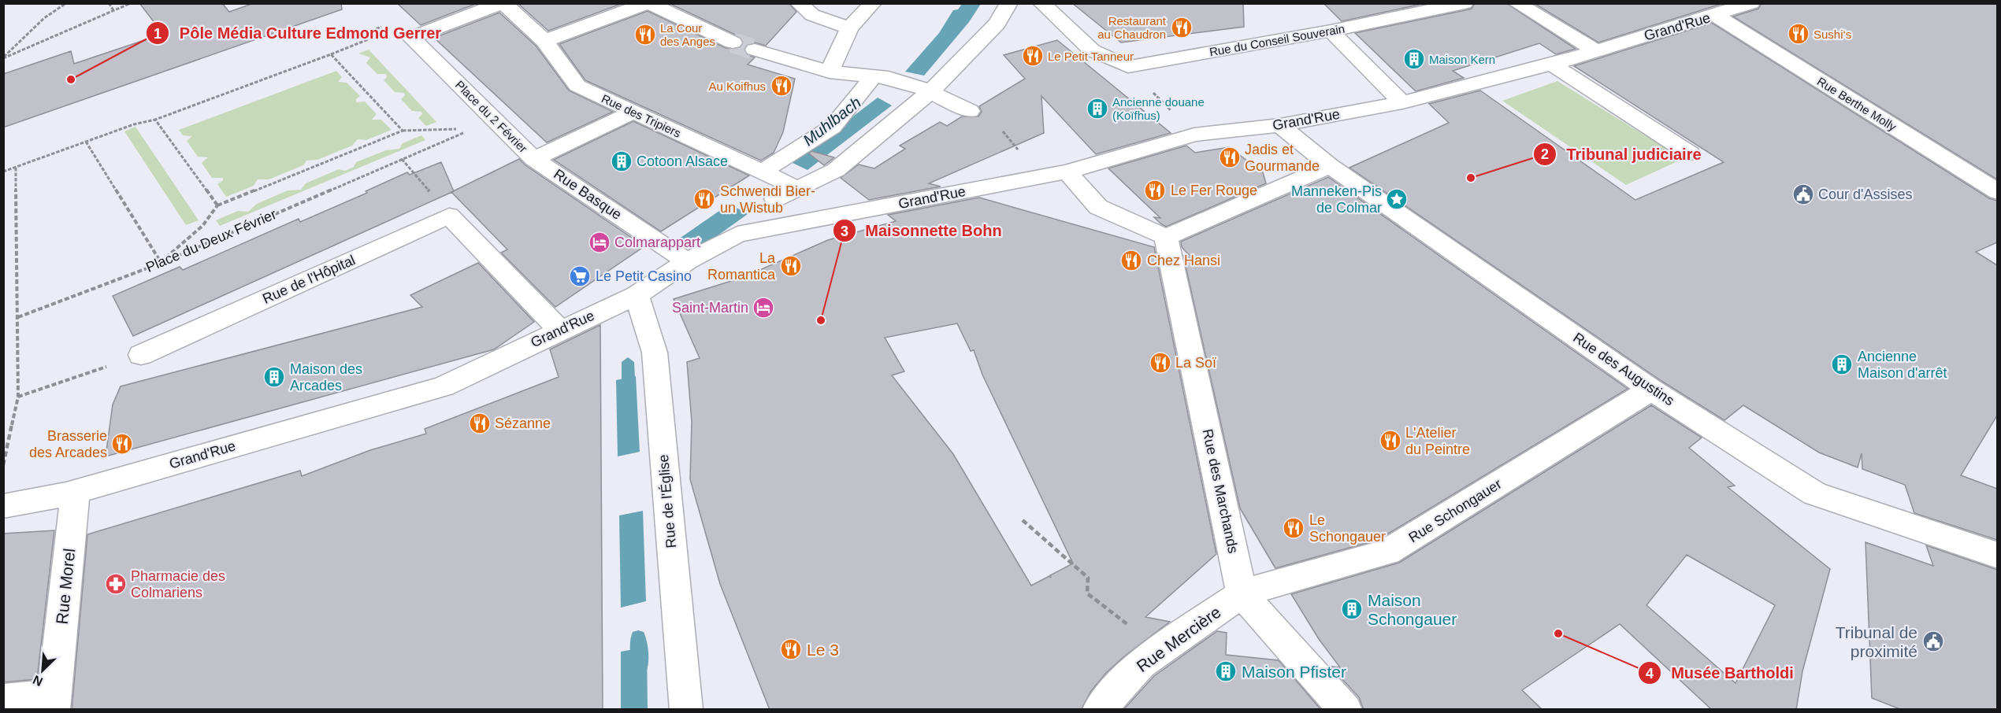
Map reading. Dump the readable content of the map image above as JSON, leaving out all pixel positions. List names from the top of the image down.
{
  "streets": {
    "street": [
      "Grand'Rue",
      "Rue du Conseil Souverain",
      "Rue Berthe Molly",
      "Rue des Tripiers",
      "Place du 2 Février",
      "Rue Basque",
      "Rue de l'Hôpital",
      "Rue des Augustins",
      "Rue des Marchands",
      "Rue de l'Église",
      "Rue Schongauer",
      "Rue Morel",
      "Rue Mercière"
    ],
    "path": ["Place du Deux Février"]
  },
  "crossings": [
    ["Grand'Rue", "Rue Berthe Molly"],
    ["Grand'Rue", "Rue Basque"],
    ["Grand'Rue", "Rue des Augustins"],
    ["Grand'Rue", "Rue de l'Église"],
    ["Grand'Rue", "Rue Morel"],
    ["Rue des Tripiers", "Place du 2 Février"],
    ["Place du 2 Février", "Rue Basque"],
    ["Rue des Augustins", "Rue Schongauer"],
    ["Rue des Marchands", "Rue Schongauer"],
    ["Rue des Marchands", "Rue Mercière"],
    ["Rue Schongauer", "Rue Mercière"]
  ],
  "water": ["Muhlbach"],
  "places": {
    "restaurant": [
      "Restaurant au Chaudron",
      "Sushi‘s",
      "La Cour des Anges",
      "Le Petit Tanneur",
      "Au Koifhus",
      "Jadis et Gourmande",
      "Le Fer Rouge",
      "Schwendi Bier- un Wistub",
      "Chez Hansi",
      "La Romantica",
      "La Soï",
      "Sézanne",
      "L'Atelier du Peintre",
      "Brasserie des Arcades",
      "Le Schongauer",
      "Le 3"
    ],
    "building": [
      "Maison Kern",
      "Ancienne douane (Koïfhus)",
      "Cotoon Alsace",
      "Ancienne Maison d'arrêt",
      "Maison des Arcades",
      "Maison Schongauer",
      "Maison Pfister"
    ],
    "other": [
      "Pôle Média Culture Edmond Gerrer",
      "Tribunal judiciaire",
      "Maisonnette Bohn",
      "Musée Bartholdi"
    ],
    "public building": ["Cour d'Assises", "Tribunal de proximité"],
    "place": ["Manneken-Pis de Colmar"],
    "hotel": ["Colmarappart", "Saint-Martin"],
    "supermarket": ["Le Petit Casino"],
    "pharmacy": ["Pharmacie des Colmariens"]
  },
  "north": "bottom left"
}
